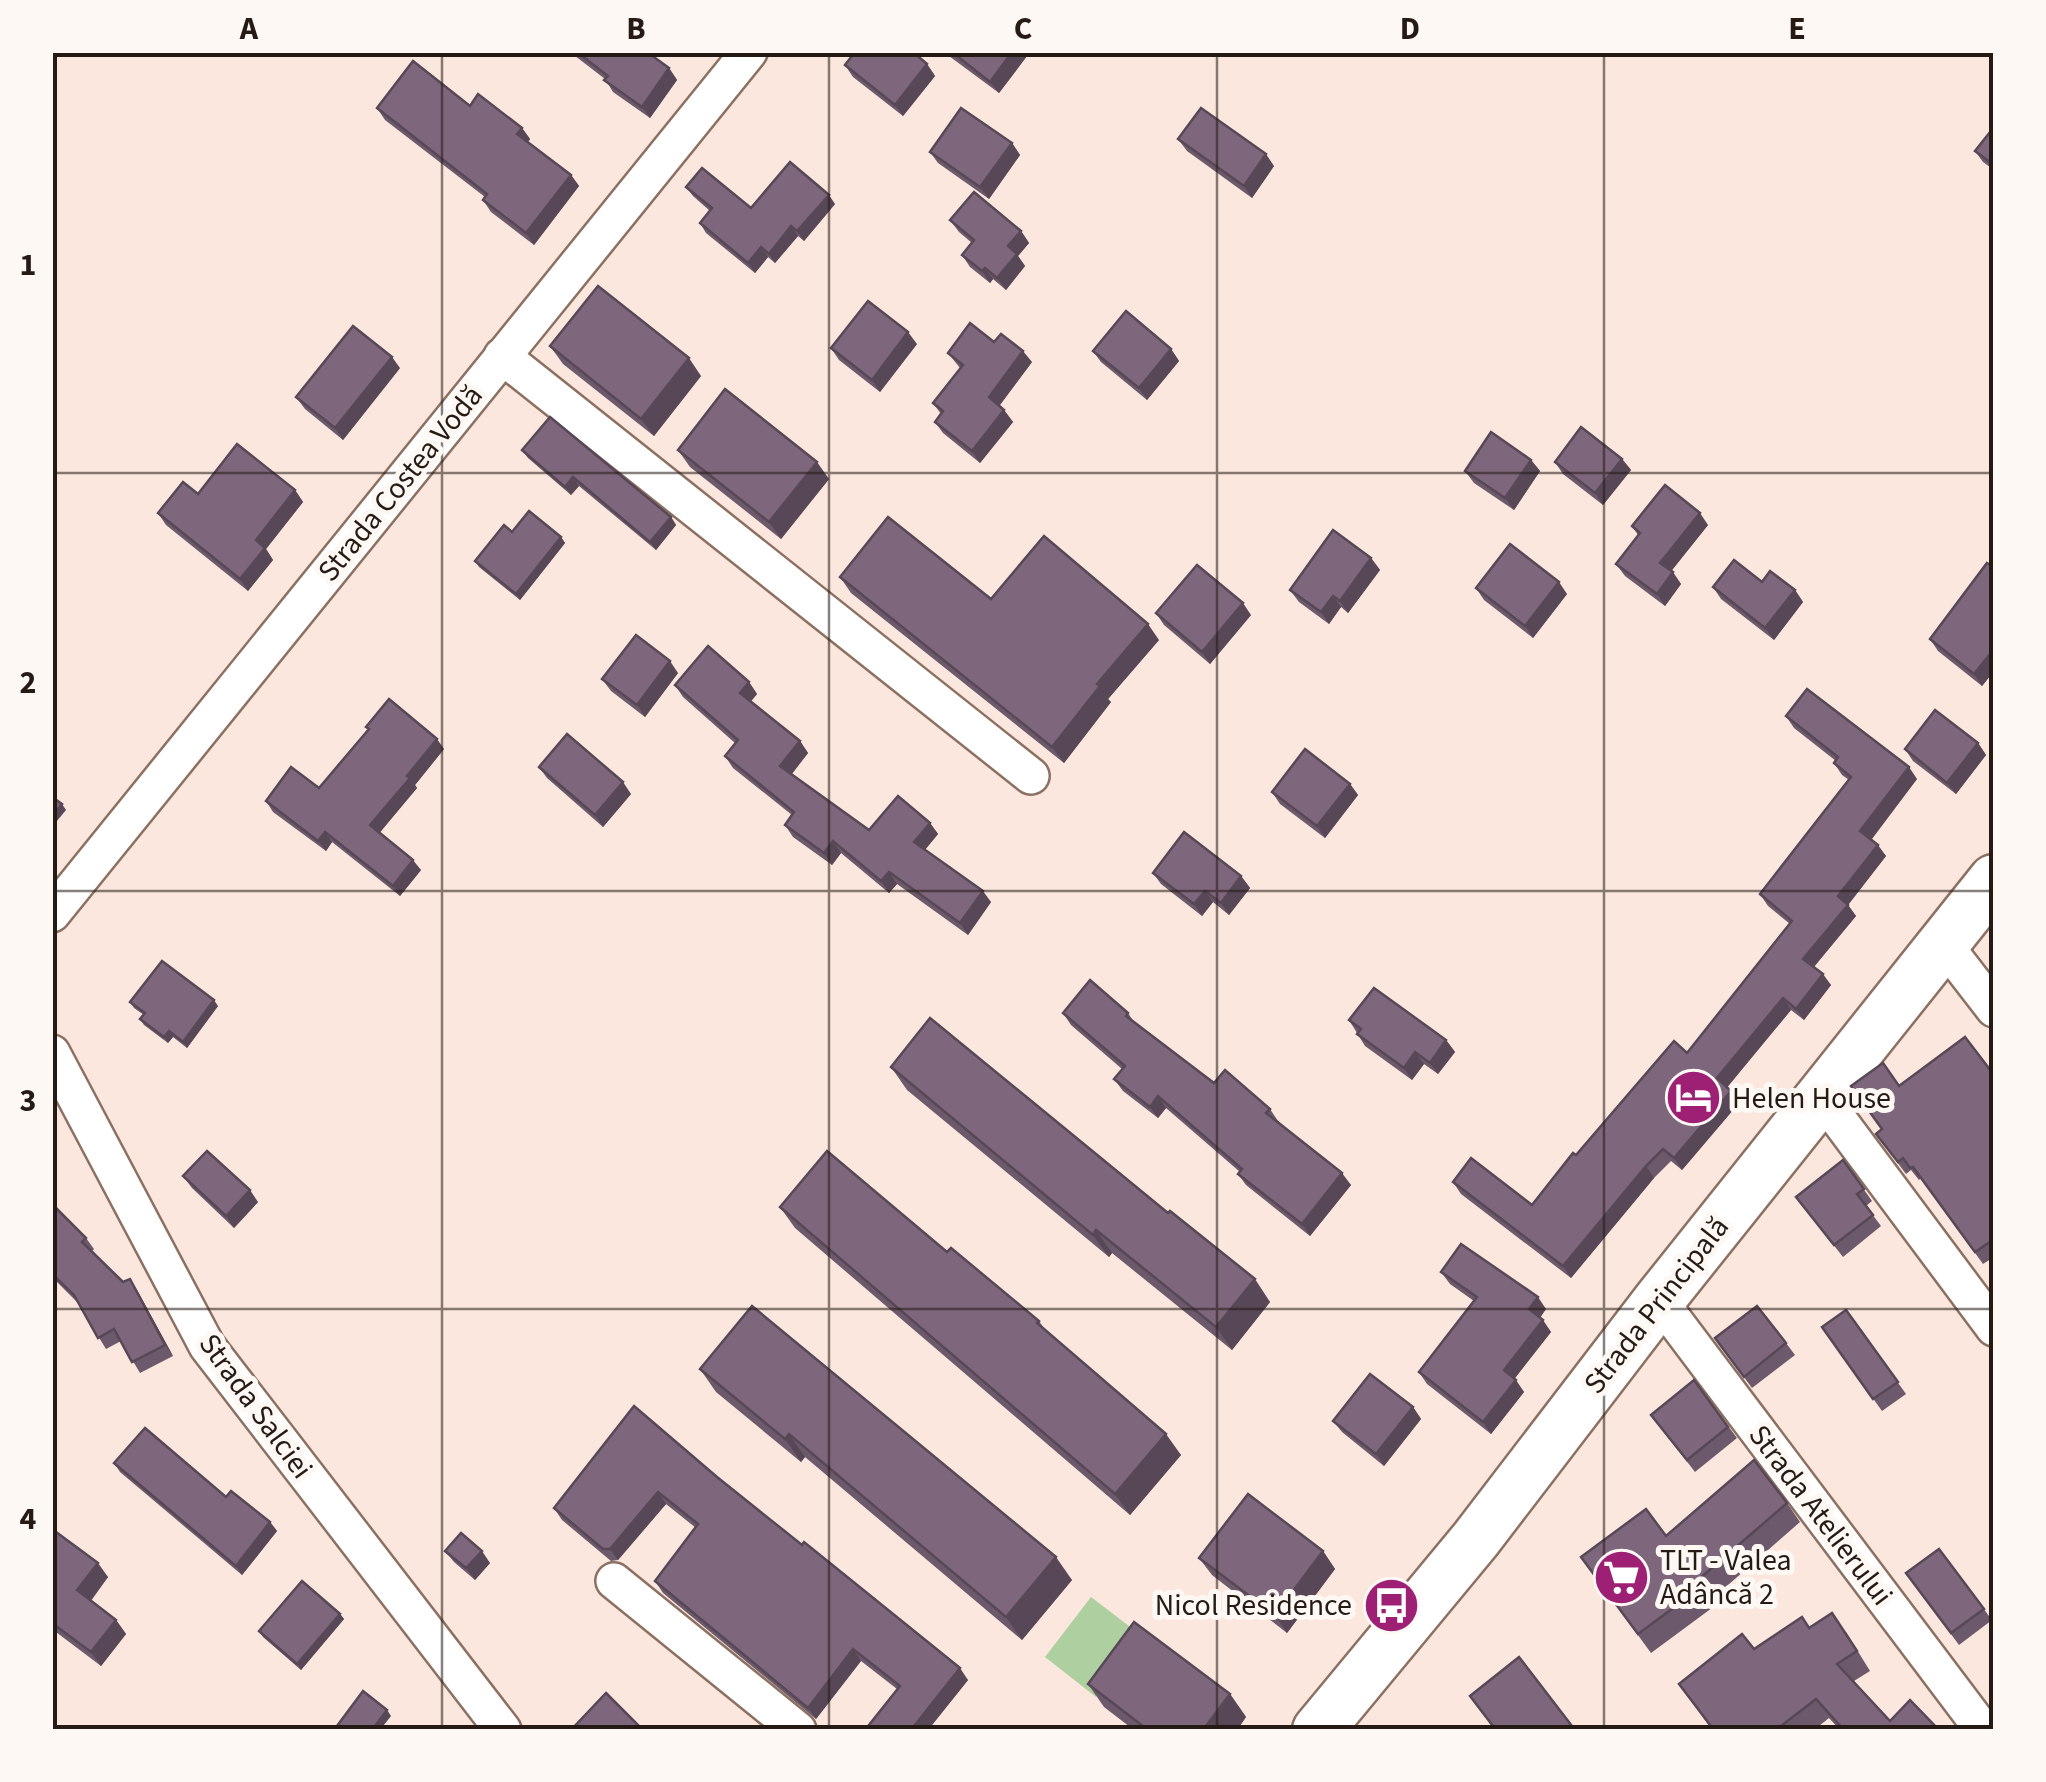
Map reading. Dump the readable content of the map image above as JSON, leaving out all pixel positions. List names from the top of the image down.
{
  "streets": {
    "street": [
      "Strada Costea Vodă",
      "Strada Principală",
      "Strada Salciei",
      "Strada Atelierului"
    ]
  },
  "crossings": [
    ["Strada Principală", "Strada Atelierului"]
  ],
  "places": {
    "hotel": ["Helen House"],
    "supermarket": ["TLT - Valea Adâncă 2"],
    "bus stop": ["Nicol Residence"]
  },
  "grid": {
    "columns": [
      "A",
      "B",
      "C",
      "D",
      "E"
    ],
    "rows": [
      "1",
      "2",
      "3",
      "4"
    ]
  }
}
